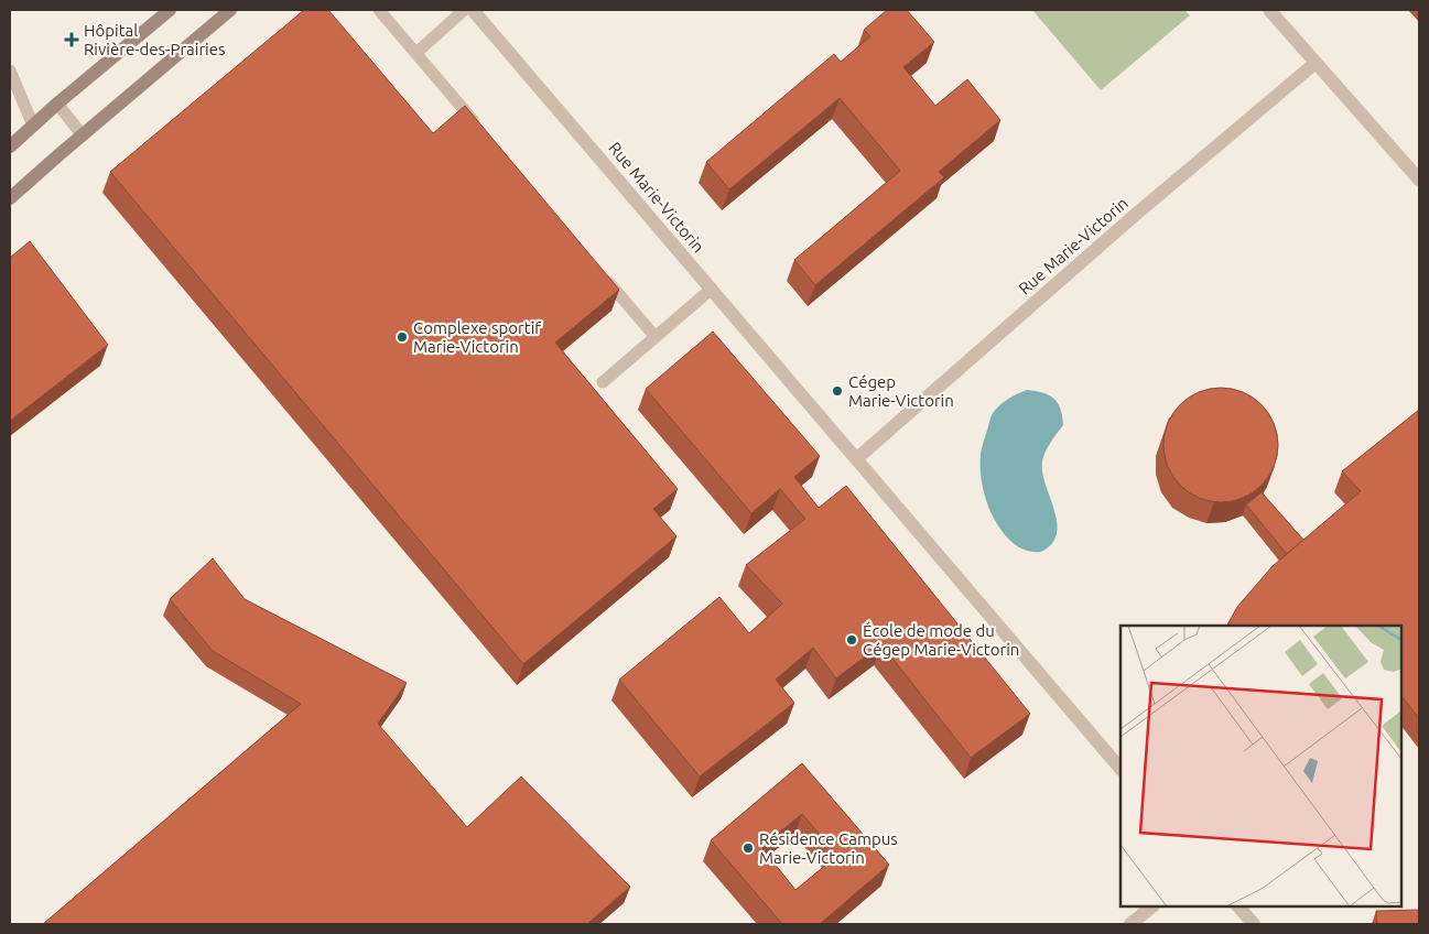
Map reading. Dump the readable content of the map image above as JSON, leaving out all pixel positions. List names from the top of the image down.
{
  "streets": {
    "street": ["Rue Marie-Victorin"]
  },
  "places": {
    "health": ["Hôpital Rivière-des-Prairies"],
    "other": [
      "Complexe sportif Marie-Victorin",
      "Cégep Marie-Victorin",
      "École de mode du Cégep Marie-Victorin",
      "Résidence Campus Marie-Victorin"
    ]
  }
}
